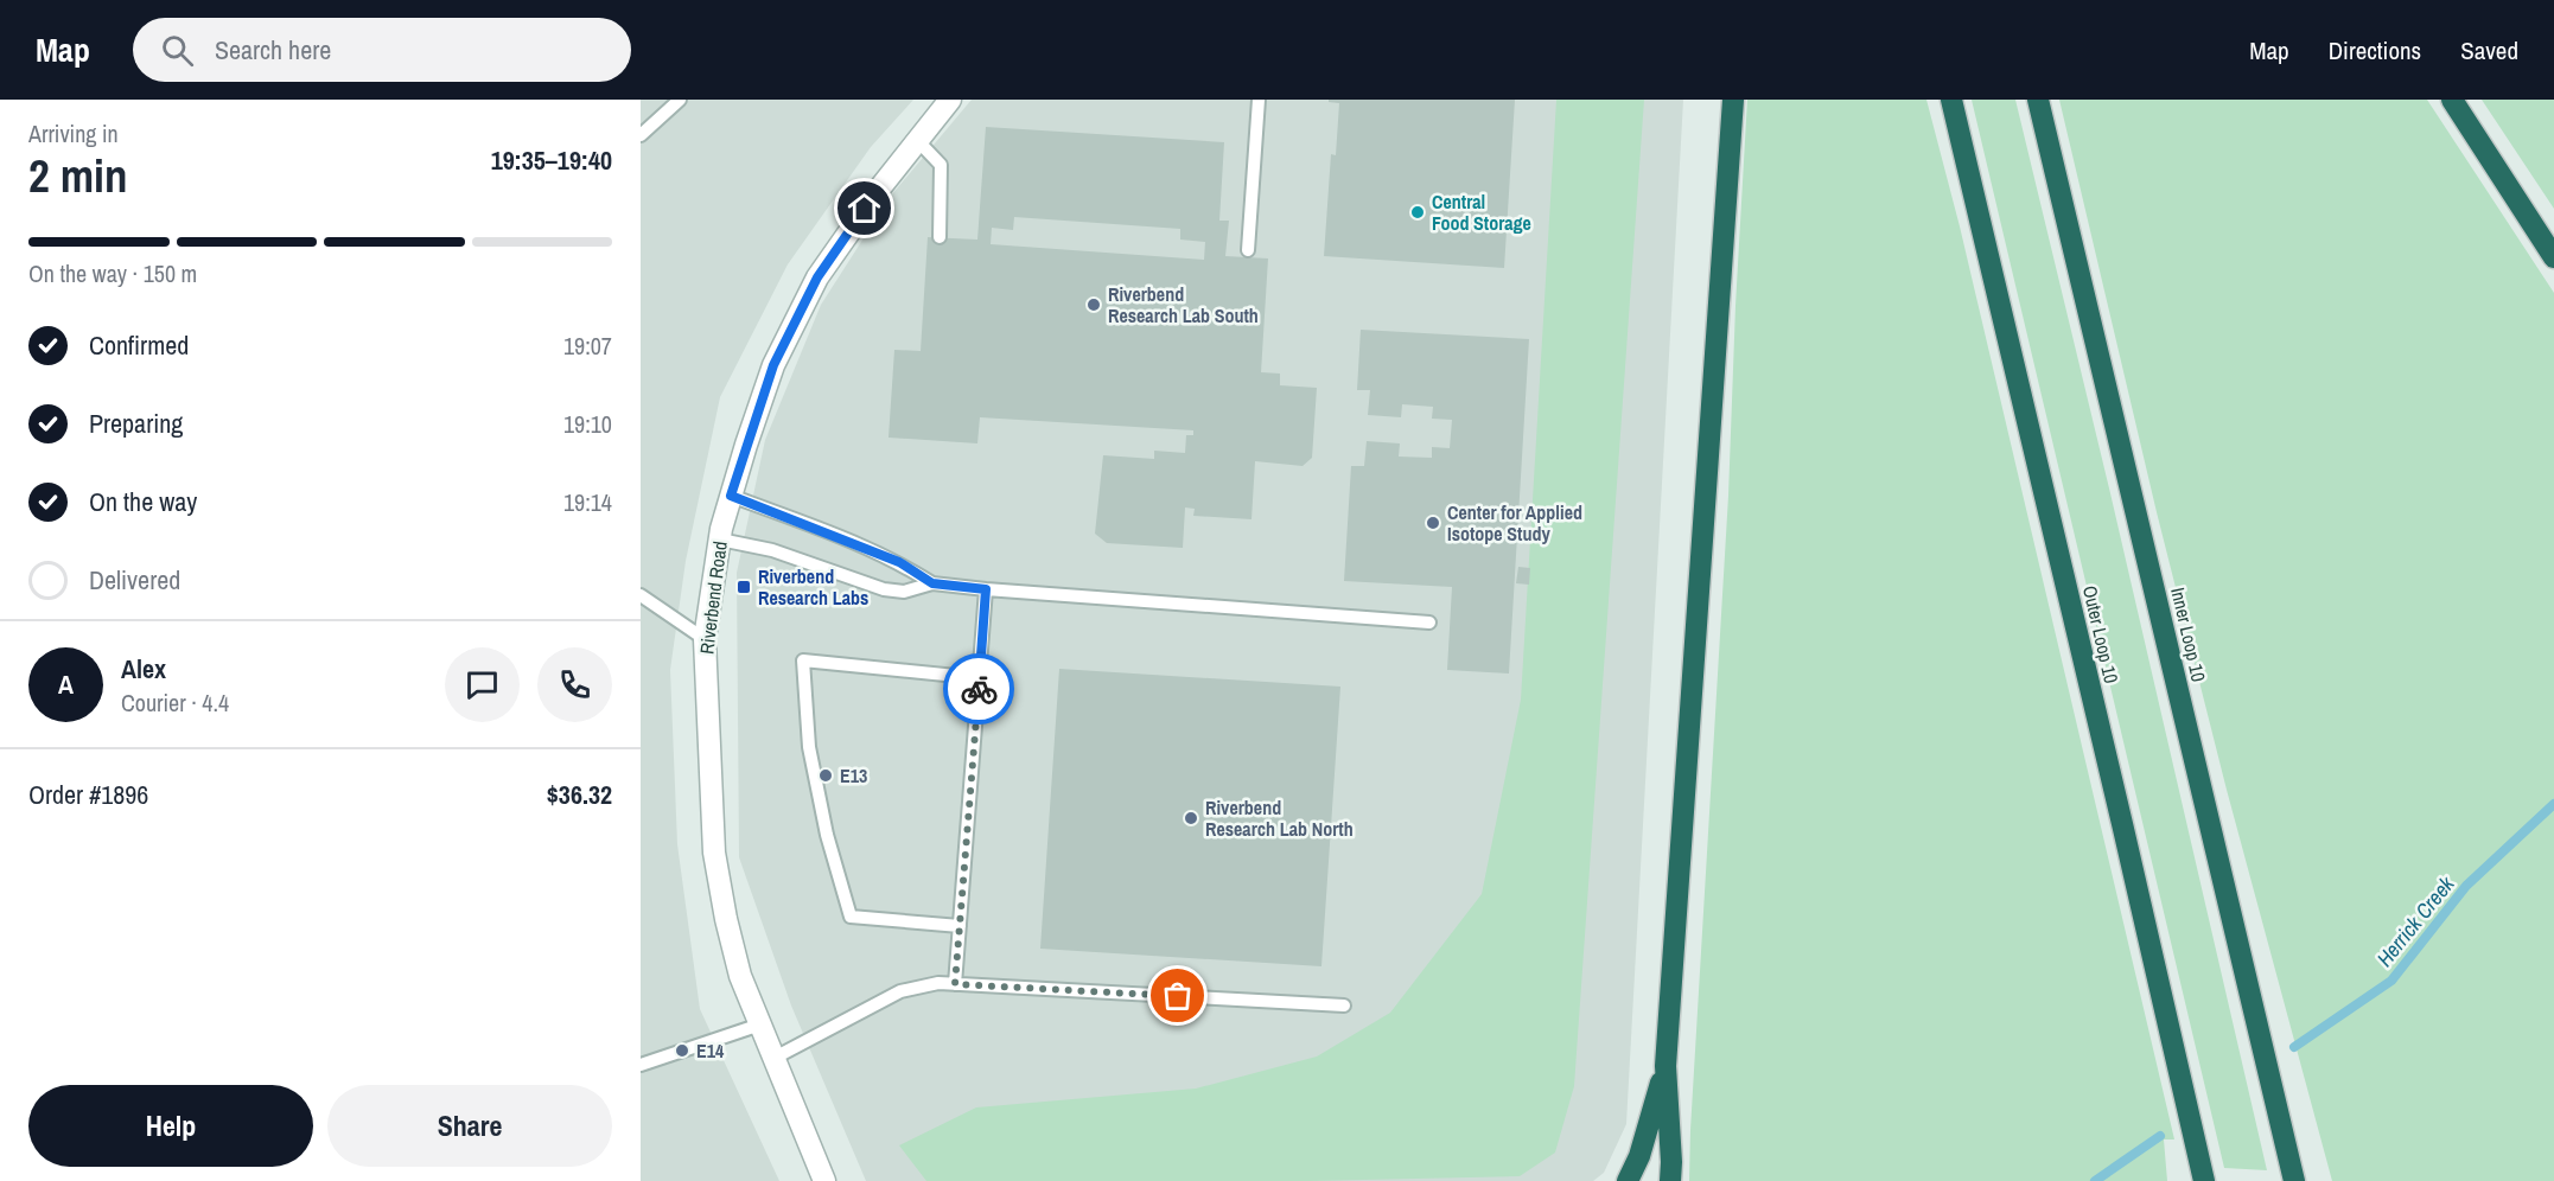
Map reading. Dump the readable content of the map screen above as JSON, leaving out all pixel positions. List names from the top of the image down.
{
  "streets": {
    "highway": ["Outer Loop 10", "Inner Loop 10"],
    "street": ["Riverbend Road"]
  },
  "water": ["Herrick Creek"],
  "places": {
    "other": [
      "Central Food Storage",
      "Riverbend Research Lab South",
      "Center for Applied Isotope Study",
      "E13",
      "Riverbend Research Lab North",
      "E14"
    ],
    "transit": ["Riverbend Research Labs"]
  },
  "page": {
    "header": "Map",
    "search": "Search here",
    "nav": ["Map", "Directions", "Saved"],
    "heading": ["2 min", "Arriving in", "19:35–19:40"],
    "panel": [
      "Alex",
      "Courier · 4.4",
      "Order #1896",
      "$36.32"
    ],
    "bar": "On the way · 150 m",
    "list": [
      ["Confirmed", "19:07"],
      ["Preparing", "19:10"],
      ["On the way", "19:14"],
      "Delivered"
    ],
    "round": "A",
    "buttons": ["Help", "Share"]
  }
}
